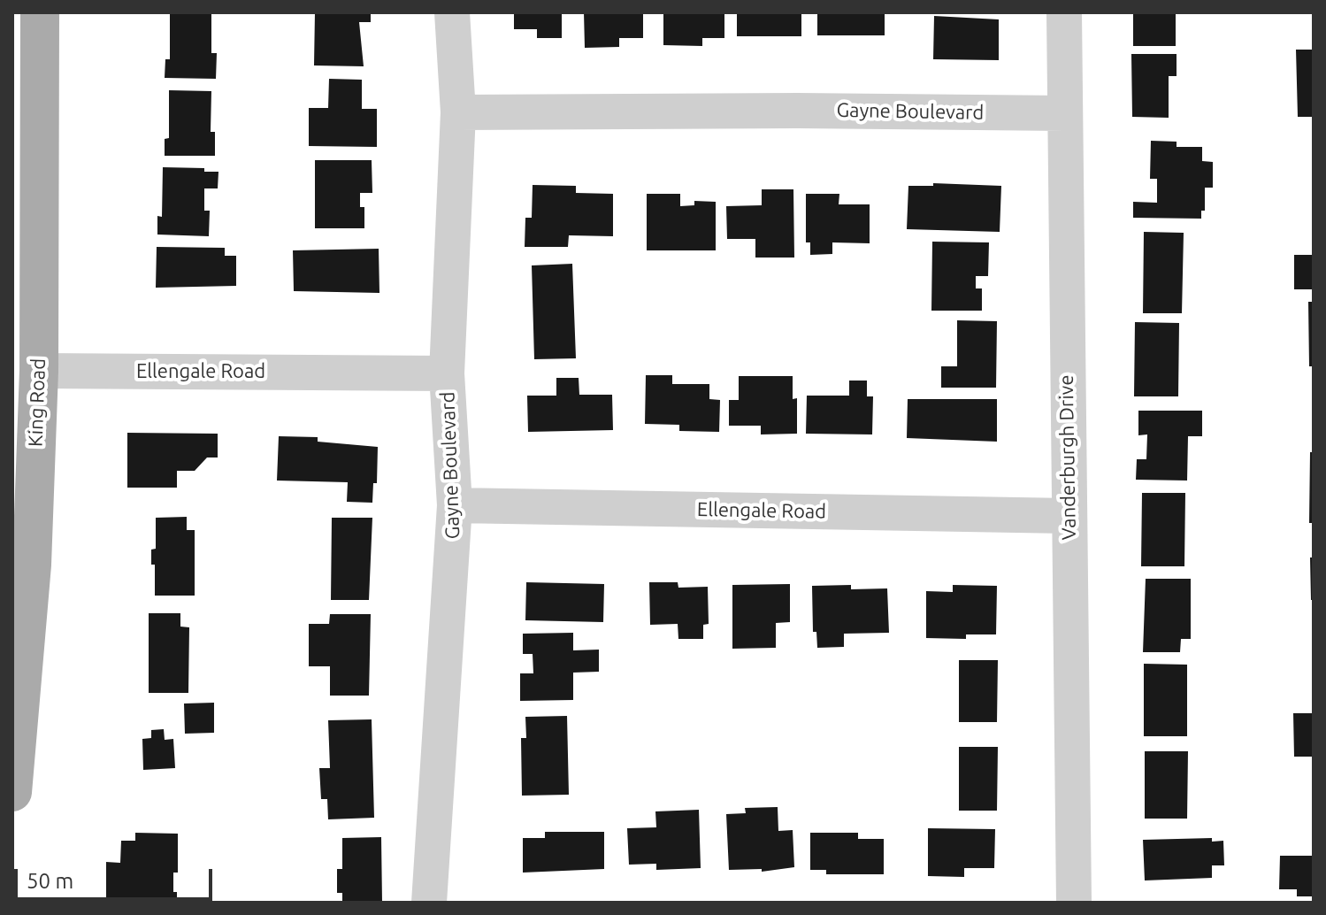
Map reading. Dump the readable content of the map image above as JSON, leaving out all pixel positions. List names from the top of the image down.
{
  "streets": {
    "main road": ["King Road"],
    "street": ["Gayne Boulevard", "Ellengale Road", "Vanderburgh Drive"]
  },
  "crossings": [
    ["Gayne Boulevard", "Ellengale Road"],
    ["Gayne Boulevard", "Vanderburgh Drive"],
    ["Ellengale Road", "King Road"],
    ["Ellengale Road", "Vanderburgh Drive"]
  ],
  "scale_bar": "50 m"
}
